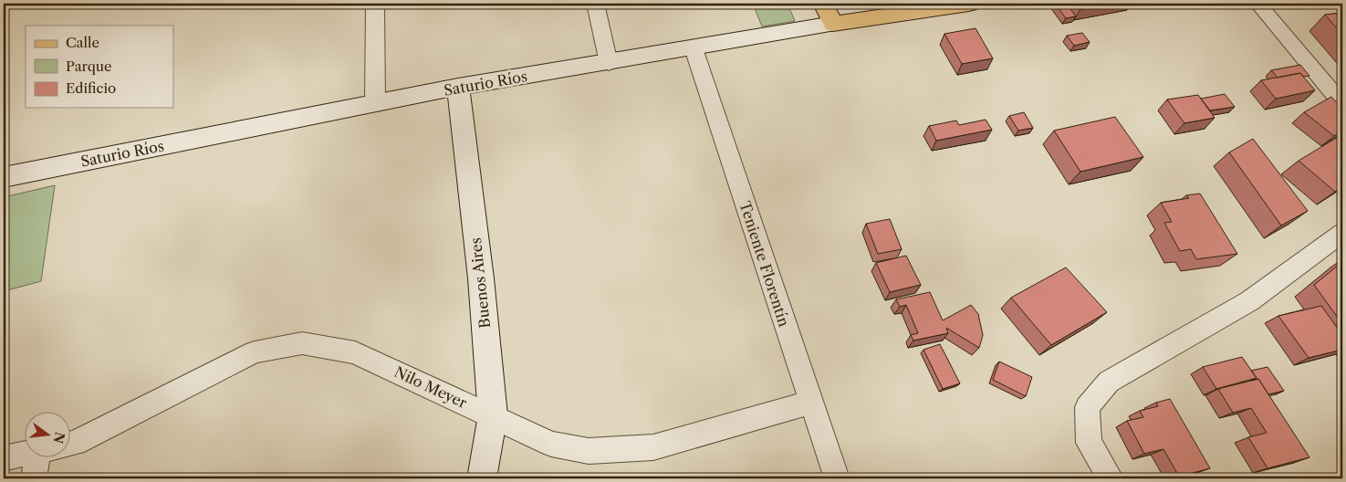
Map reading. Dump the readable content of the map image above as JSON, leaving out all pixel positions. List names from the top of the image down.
{
  "streets": {
    "main road": ["Saturio Ríos"],
    "street": ["Teniente Florentín", "Buenos Aires", "Nilo Meyer"]
  },
  "crossings": [
    ["Saturio Ríos", "Teniente Florentín"],
    ["Saturio Ríos", "Buenos Aires"],
    ["Teniente Florentín", "Nilo Meyer"],
    ["Buenos Aires", "Nilo Meyer"]
  ],
  "legend": ["Calle", "Parque", "Edificio"],
  "north": "right"
}
